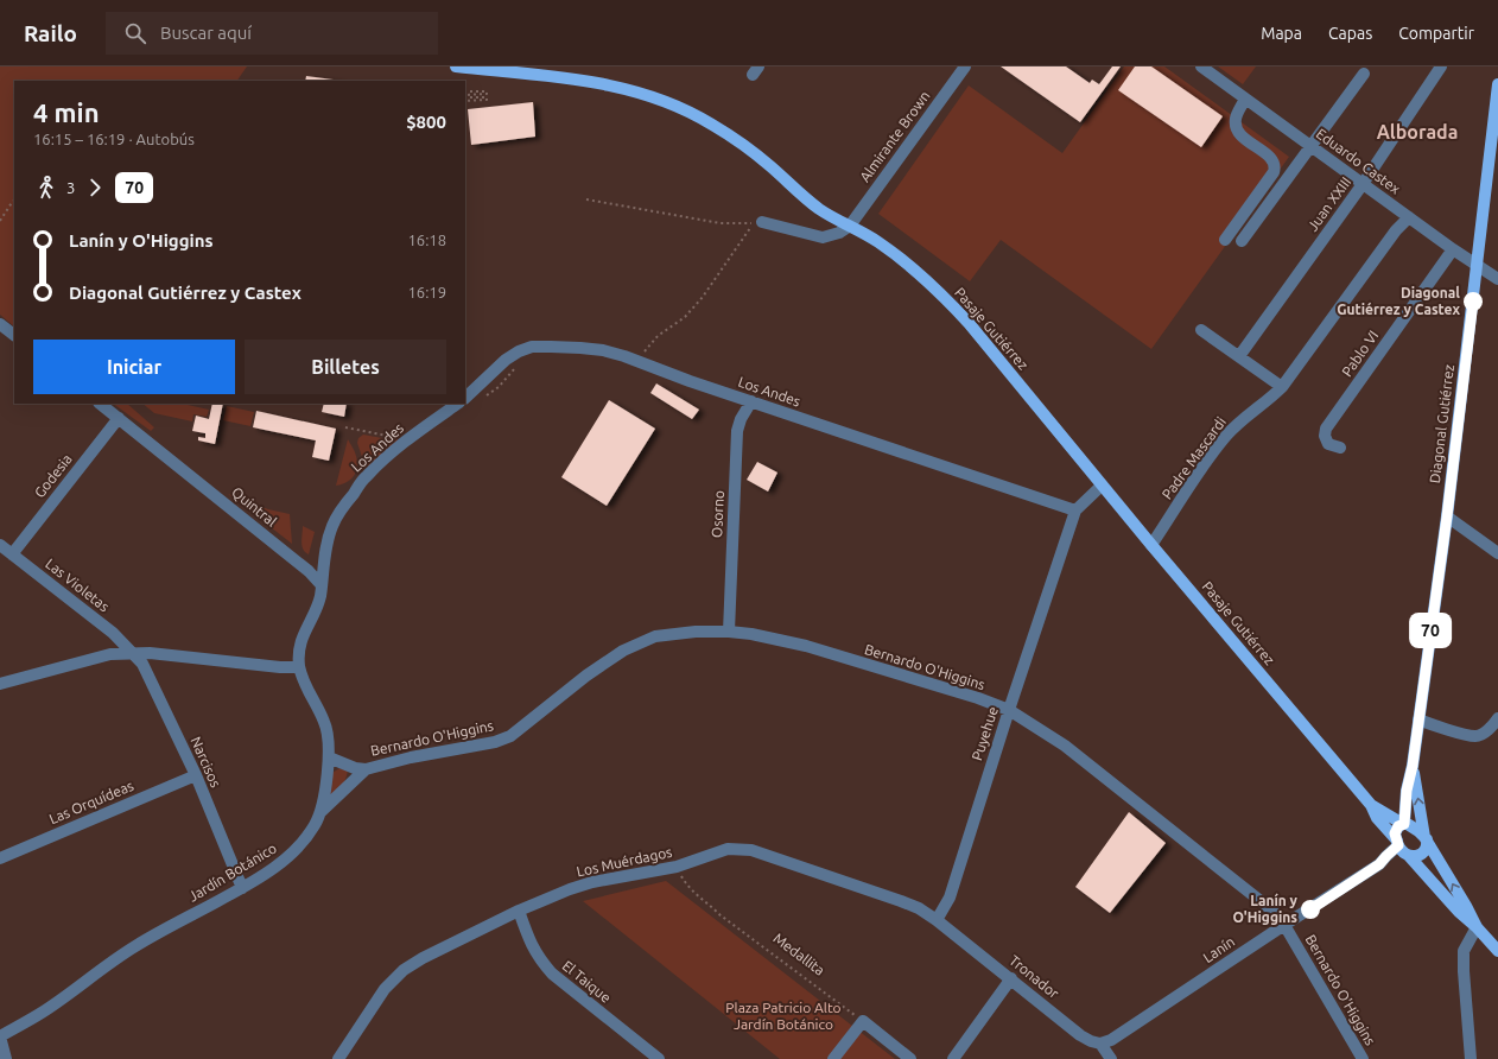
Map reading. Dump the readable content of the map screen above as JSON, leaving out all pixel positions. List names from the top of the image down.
{
  "streets": {
    "main road": ["Pasaje Gutiérrez", "Diagonal Gutiérrez"],
    "street": [
      "Almirante Brown",
      "Eduardo Castex",
      "Juan XXIII",
      "Pablo VI",
      "Los Andes",
      "Padre Mascardi",
      "Godesia",
      "Quintral",
      "Osorno",
      "Las Violetas",
      "Bernardo O'Higgins",
      "Puyehue",
      "Narcisos",
      "Las Orquídeas",
      "Los Muérdagos",
      "Jardín Botánico",
      "Lanín",
      "Tronador",
      "El Taique"
    ],
    "path": ["Medallita"]
  },
  "crossings": [
    ["Almirante Brown", "Pasaje Gutiérrez"],
    ["Eduardo Castex", "Juan XXIII"],
    ["Eduardo Castex", "Pablo VI"],
    ["Eduardo Castex", "Diagonal Gutiérrez"],
    ["Eduardo Castex", "Padre Mascardi"],
    ["Pasaje Gutiérrez", "Diagonal Gutiérrez"],
    ["Pasaje Gutiérrez", "Padre Mascardi"],
    ["Pasaje Gutiérrez", "Puyehue"],
    ["Pasaje Gutiérrez", "Lanín"],
    ["Los Andes", "Quintral"],
    ["Los Andes", "Osorno"],
    ["Los Andes", "Puyehue"],
    ["Diagonal Gutiérrez", "Lanín"],
    ["Godesia", "Quintral"],
    ["Godesia", "Las Violetas"],
    ["Osorno", "Bernardo O'Higgins"],
    ["Las Violetas", "Narcisos"],
    ["Bernardo O'Higgins", "Puyehue"],
    ["Bernardo O'Higgins", "Jardín Botánico"],
    ["Bernardo O'Higgins", "Lanín"],
    ["Puyehue", "Los Muérdagos"],
    ["Puyehue", "Tronador"],
    ["Narcisos", "Las Orquídeas"],
    ["Narcisos", "Jardín Botánico"],
    ["Los Muérdagos", "Medallita"],
    ["Los Muérdagos", "Tronador"],
    ["Los Muérdagos", "El Taique"],
    ["Lanín", "Tronador"]
  ],
  "districts": ["Alborada"],
  "parks": ["Plaza Patricio Alto Jardín Botánico"],
  "places": ["Diagonal Gutiérrez y Castex", "Lanín y O'Higgins"],
  "lines": ["bus line 70"],
  "page": {
    "header": "Railo",
    "search": "Buscar aquí",
    "nav": ["Mapa", "Capas", "Compartir"],
    "on_map": "70",
    "heading": ["4 min", "16:15 – 16:19 · Autobús", "$800"],
    "legs": ["3", "70"],
    "list": [
      {
        "name": "Lanín y O'Higgins",
        "value": "16:18"
      },
      {
        "name": "Diagonal Gutiérrez y Castex",
        "value": "16:19"
      }
    ],
    "buttons": ["Iniciar", "Billetes"]
  }
}
